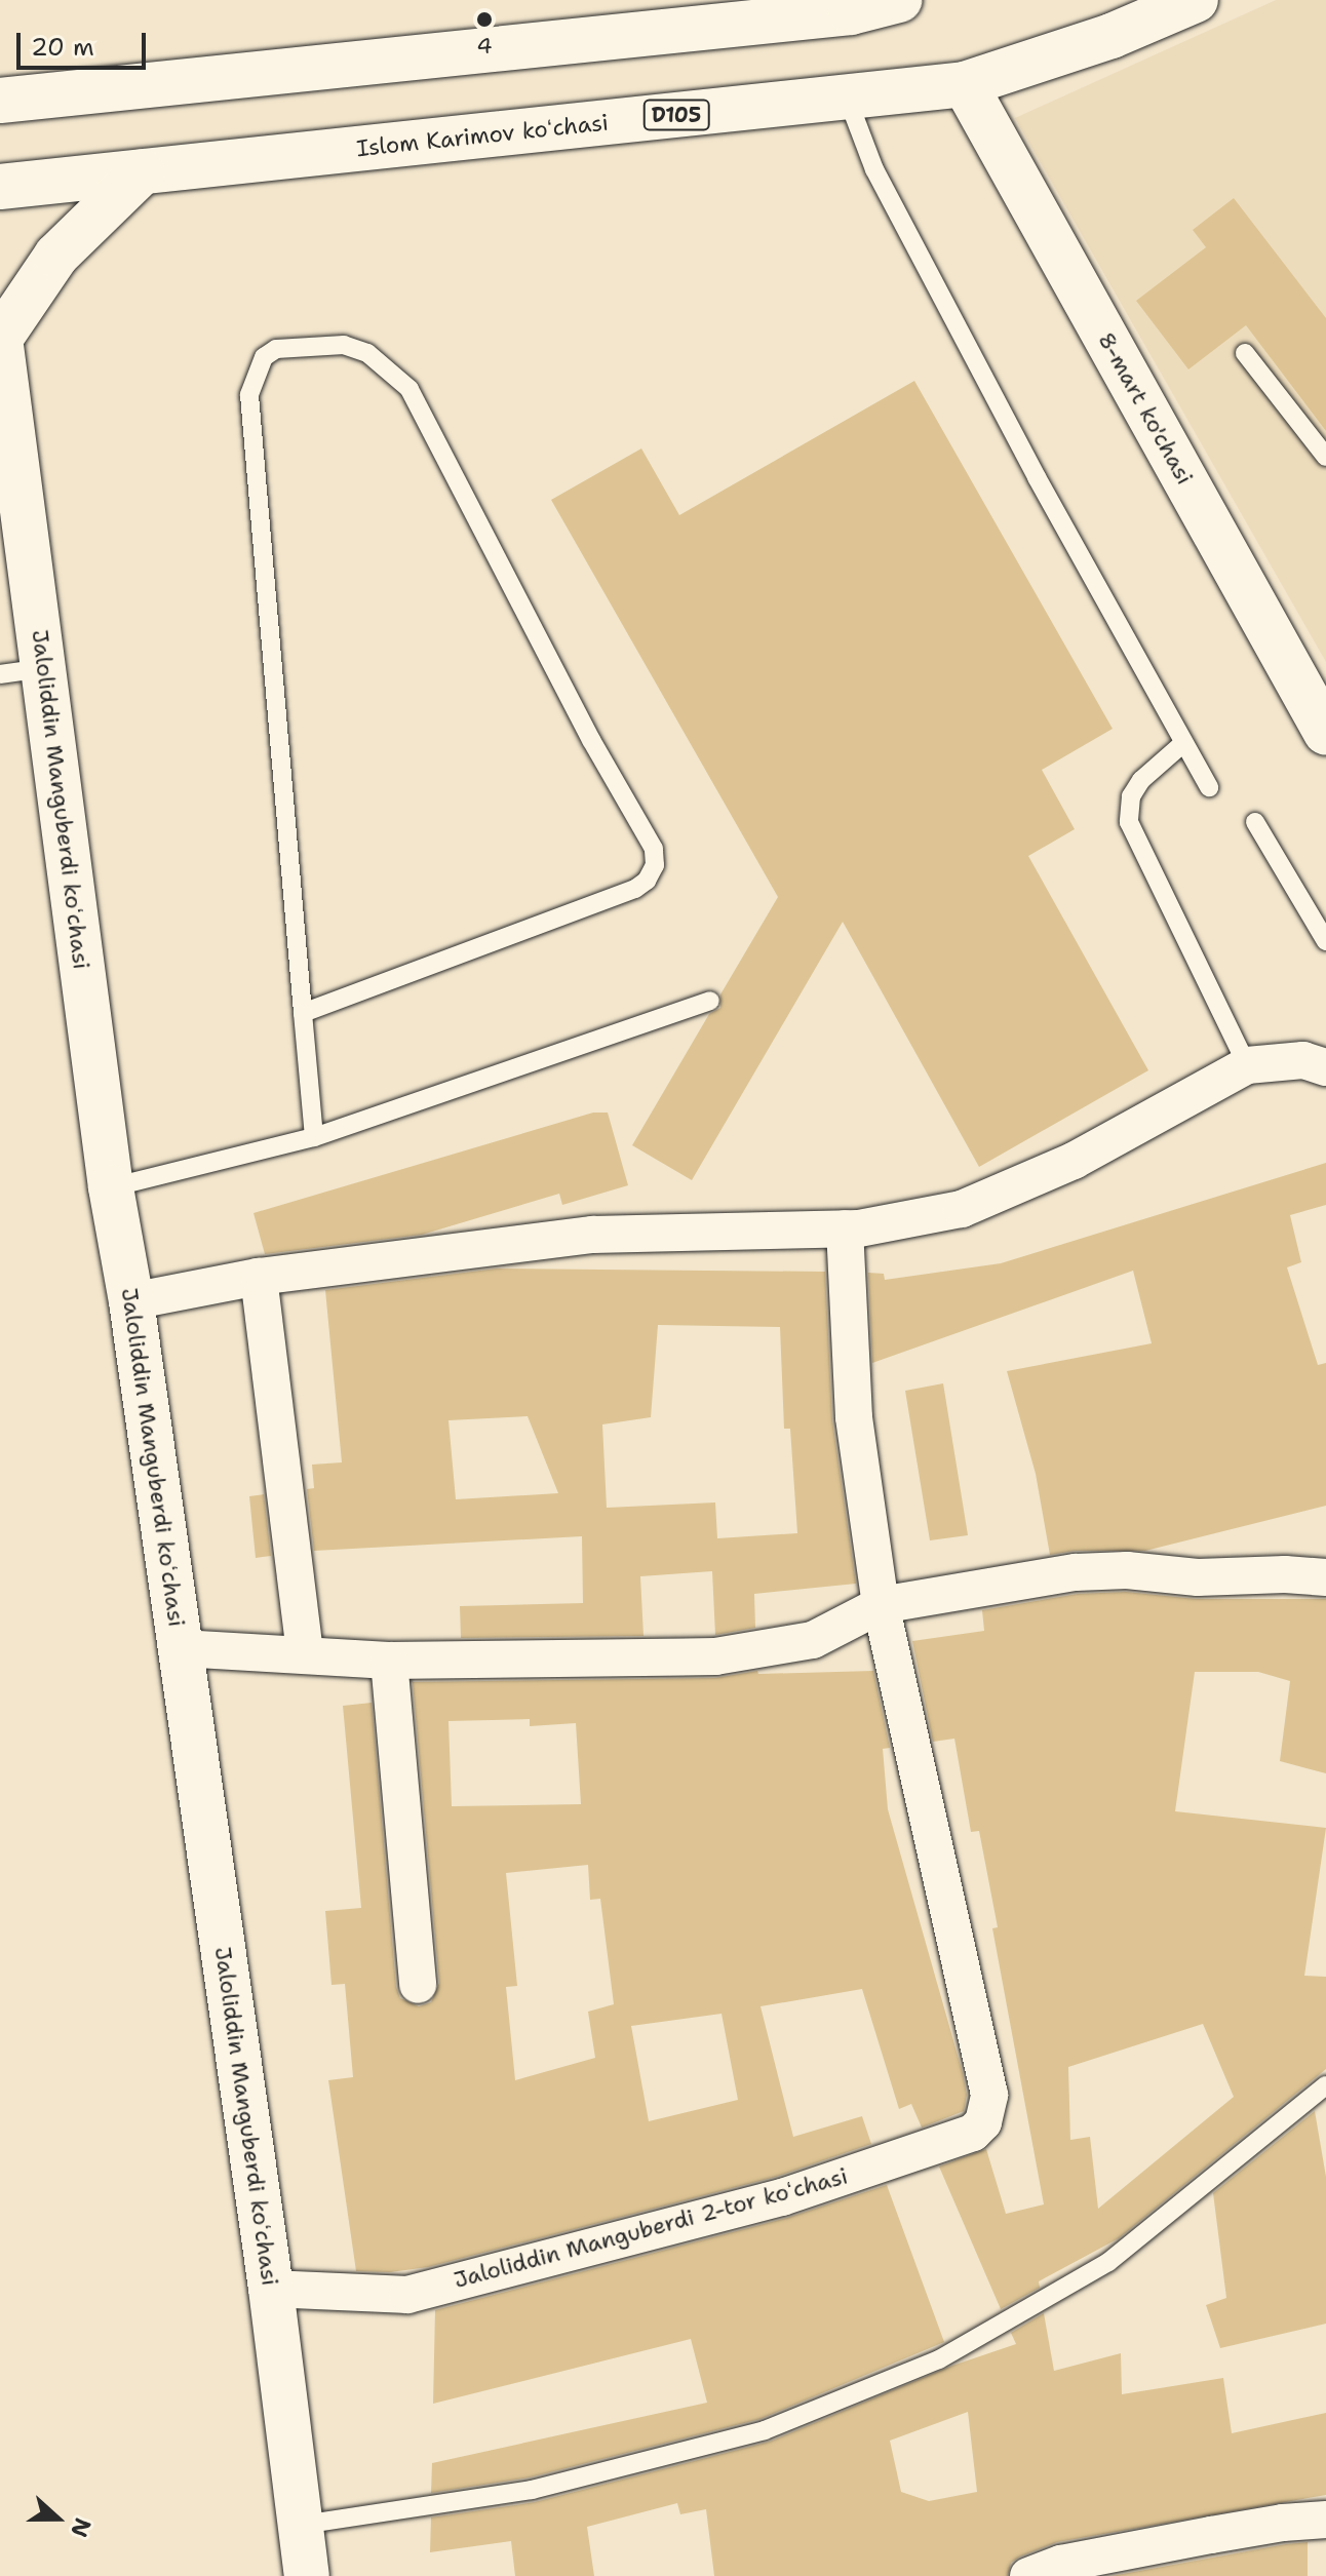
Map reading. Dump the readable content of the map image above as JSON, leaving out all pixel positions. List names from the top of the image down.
{
  "streets": {
    "main road": [
      "D105",
      "Islom Karimov koʻchasi",
      "8-mart ko'chasi",
      "Jaloliddin Manguberdi koʻchasi"
    ],
    "street": ["Jaloliddin Manguberdi 2-tor koʻchasi"]
  },
  "crossings": [
    ["Islom Karimov koʻchasi", "8-mart ko'chasi"],
    ["Jaloliddin Manguberdi koʻchasi", "Jaloliddin Manguberdi 2-tor koʻchasi"]
  ],
  "places": ["4"],
  "scale_bar": "20 m",
  "north": "right"
}
